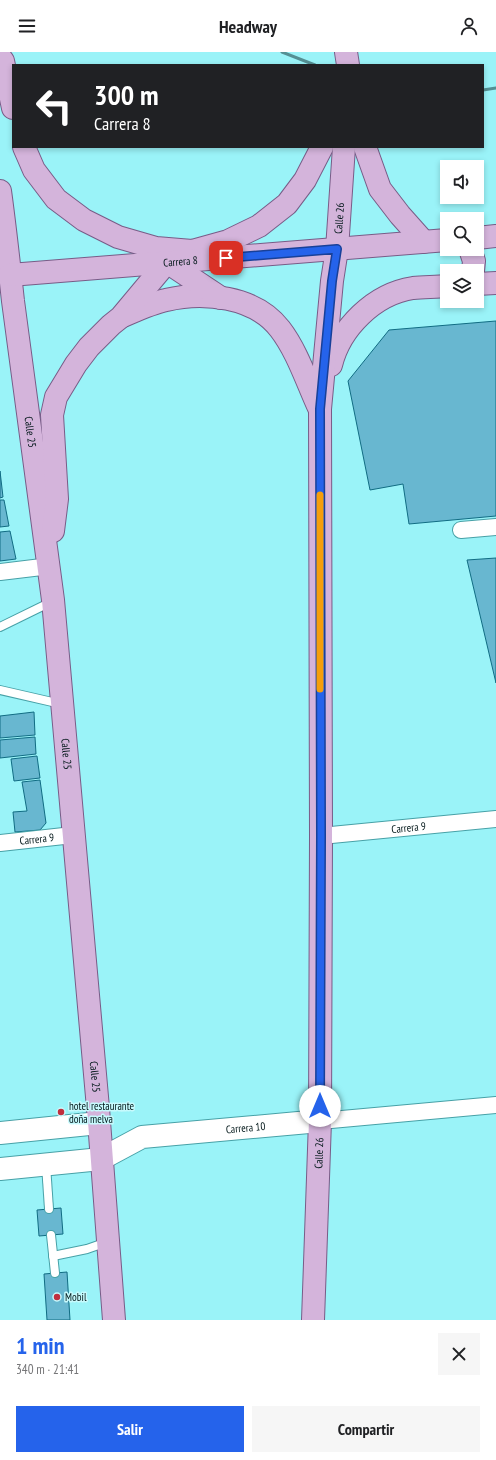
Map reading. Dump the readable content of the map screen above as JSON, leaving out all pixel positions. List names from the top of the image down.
{
  "streets": {
    "main road": [
      "Calle 26",
      "Carrera 8",
      "Calle 25",
      "Carrera 10"
    ],
    "street": ["Carrera 9"]
  },
  "crossings": [
    ["Calle 26", "Carrera 8"],
    ["Calle 26", "Carrera 9"],
    ["Calle 26", "Carrera 10"],
    ["Carrera 8", "Calle 25"],
    ["Calle 25", "Carrera 9"],
    ["Calle 25", "Carrera 10"]
  ],
  "places": ["hotel restaurante doña melva", "Mobil"],
  "page": {
    "header": "Headway",
    "turn": ["300 m", "Carrera 8"],
    "heading": ["1 min", "340 m · 21:41"],
    "buttons": ["Salir", "Compartir"]
  }
}
